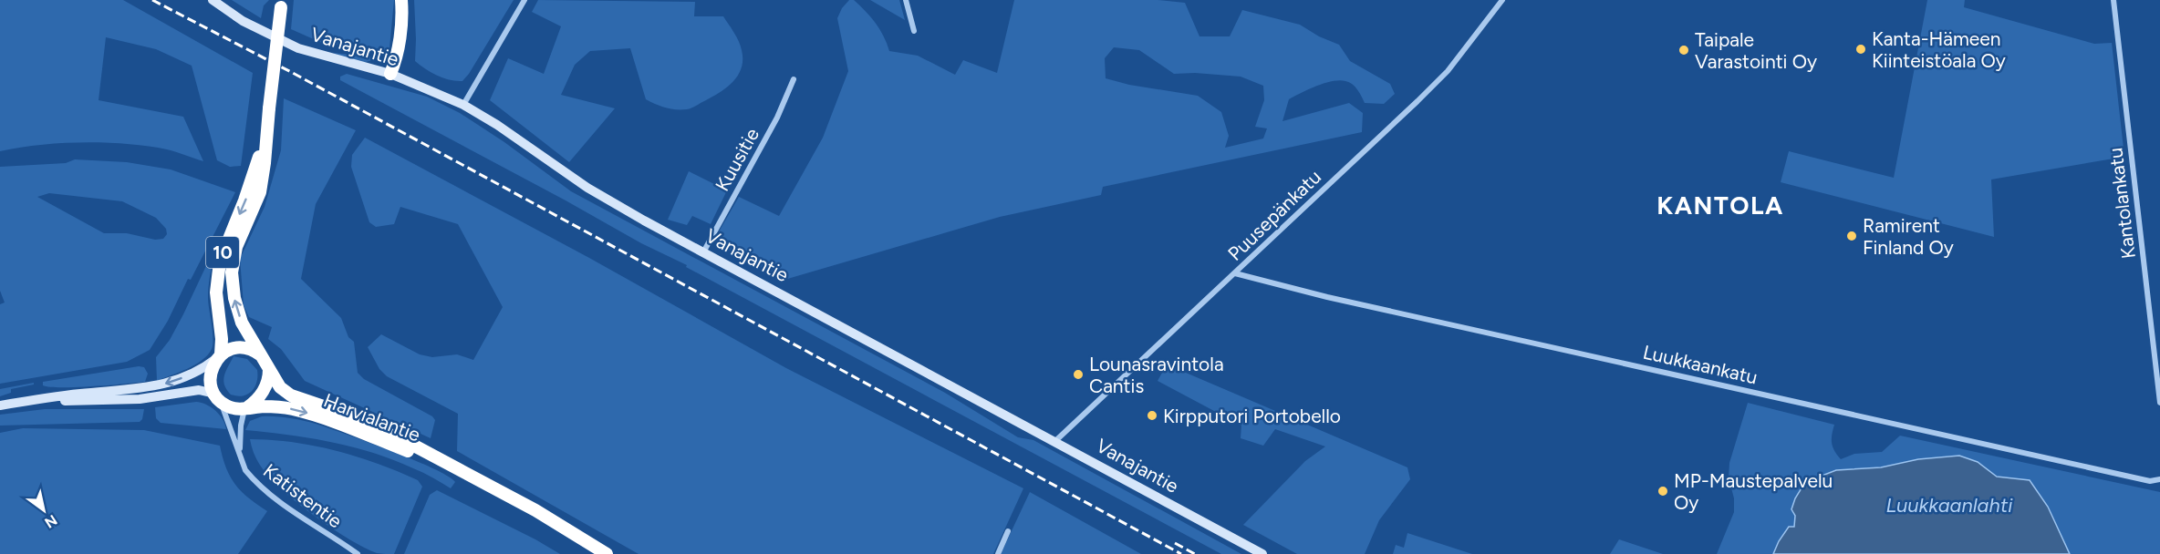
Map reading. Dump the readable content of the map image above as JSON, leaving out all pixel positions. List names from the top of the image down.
{
  "streets": {
    "highway": ["10", "Harvialantie"],
    "street": [
      "Vanajantie",
      "Kuusitie",
      "Kantolankatu",
      "Puusepänkatu",
      "Luukkaankatu",
      "Katistentie"
    ]
  },
  "crossings": [
    ["Vanajantie", "Kuusitie"],
    ["Vanajantie", "Puusepänkatu"],
    ["Puusepänkatu", "Luukkaankatu"],
    ["10", "Harvialantie"],
    ["10", "Katistentie"],
    ["Harvialantie", "Katistentie"]
  ],
  "districts": ["KANTOLA"],
  "water": ["Luukkaanlahti"],
  "places": [
    "Kanta-Hämeen Kiinteistöala Oy",
    "Taipale Varastointi Oy",
    "Ramirent Finland Oy",
    "Lounasravintola Cantis",
    "Kirpputori Portobello",
    "MP-Maustepalvelu Oy"
  ],
  "north": "bottom right"
}
